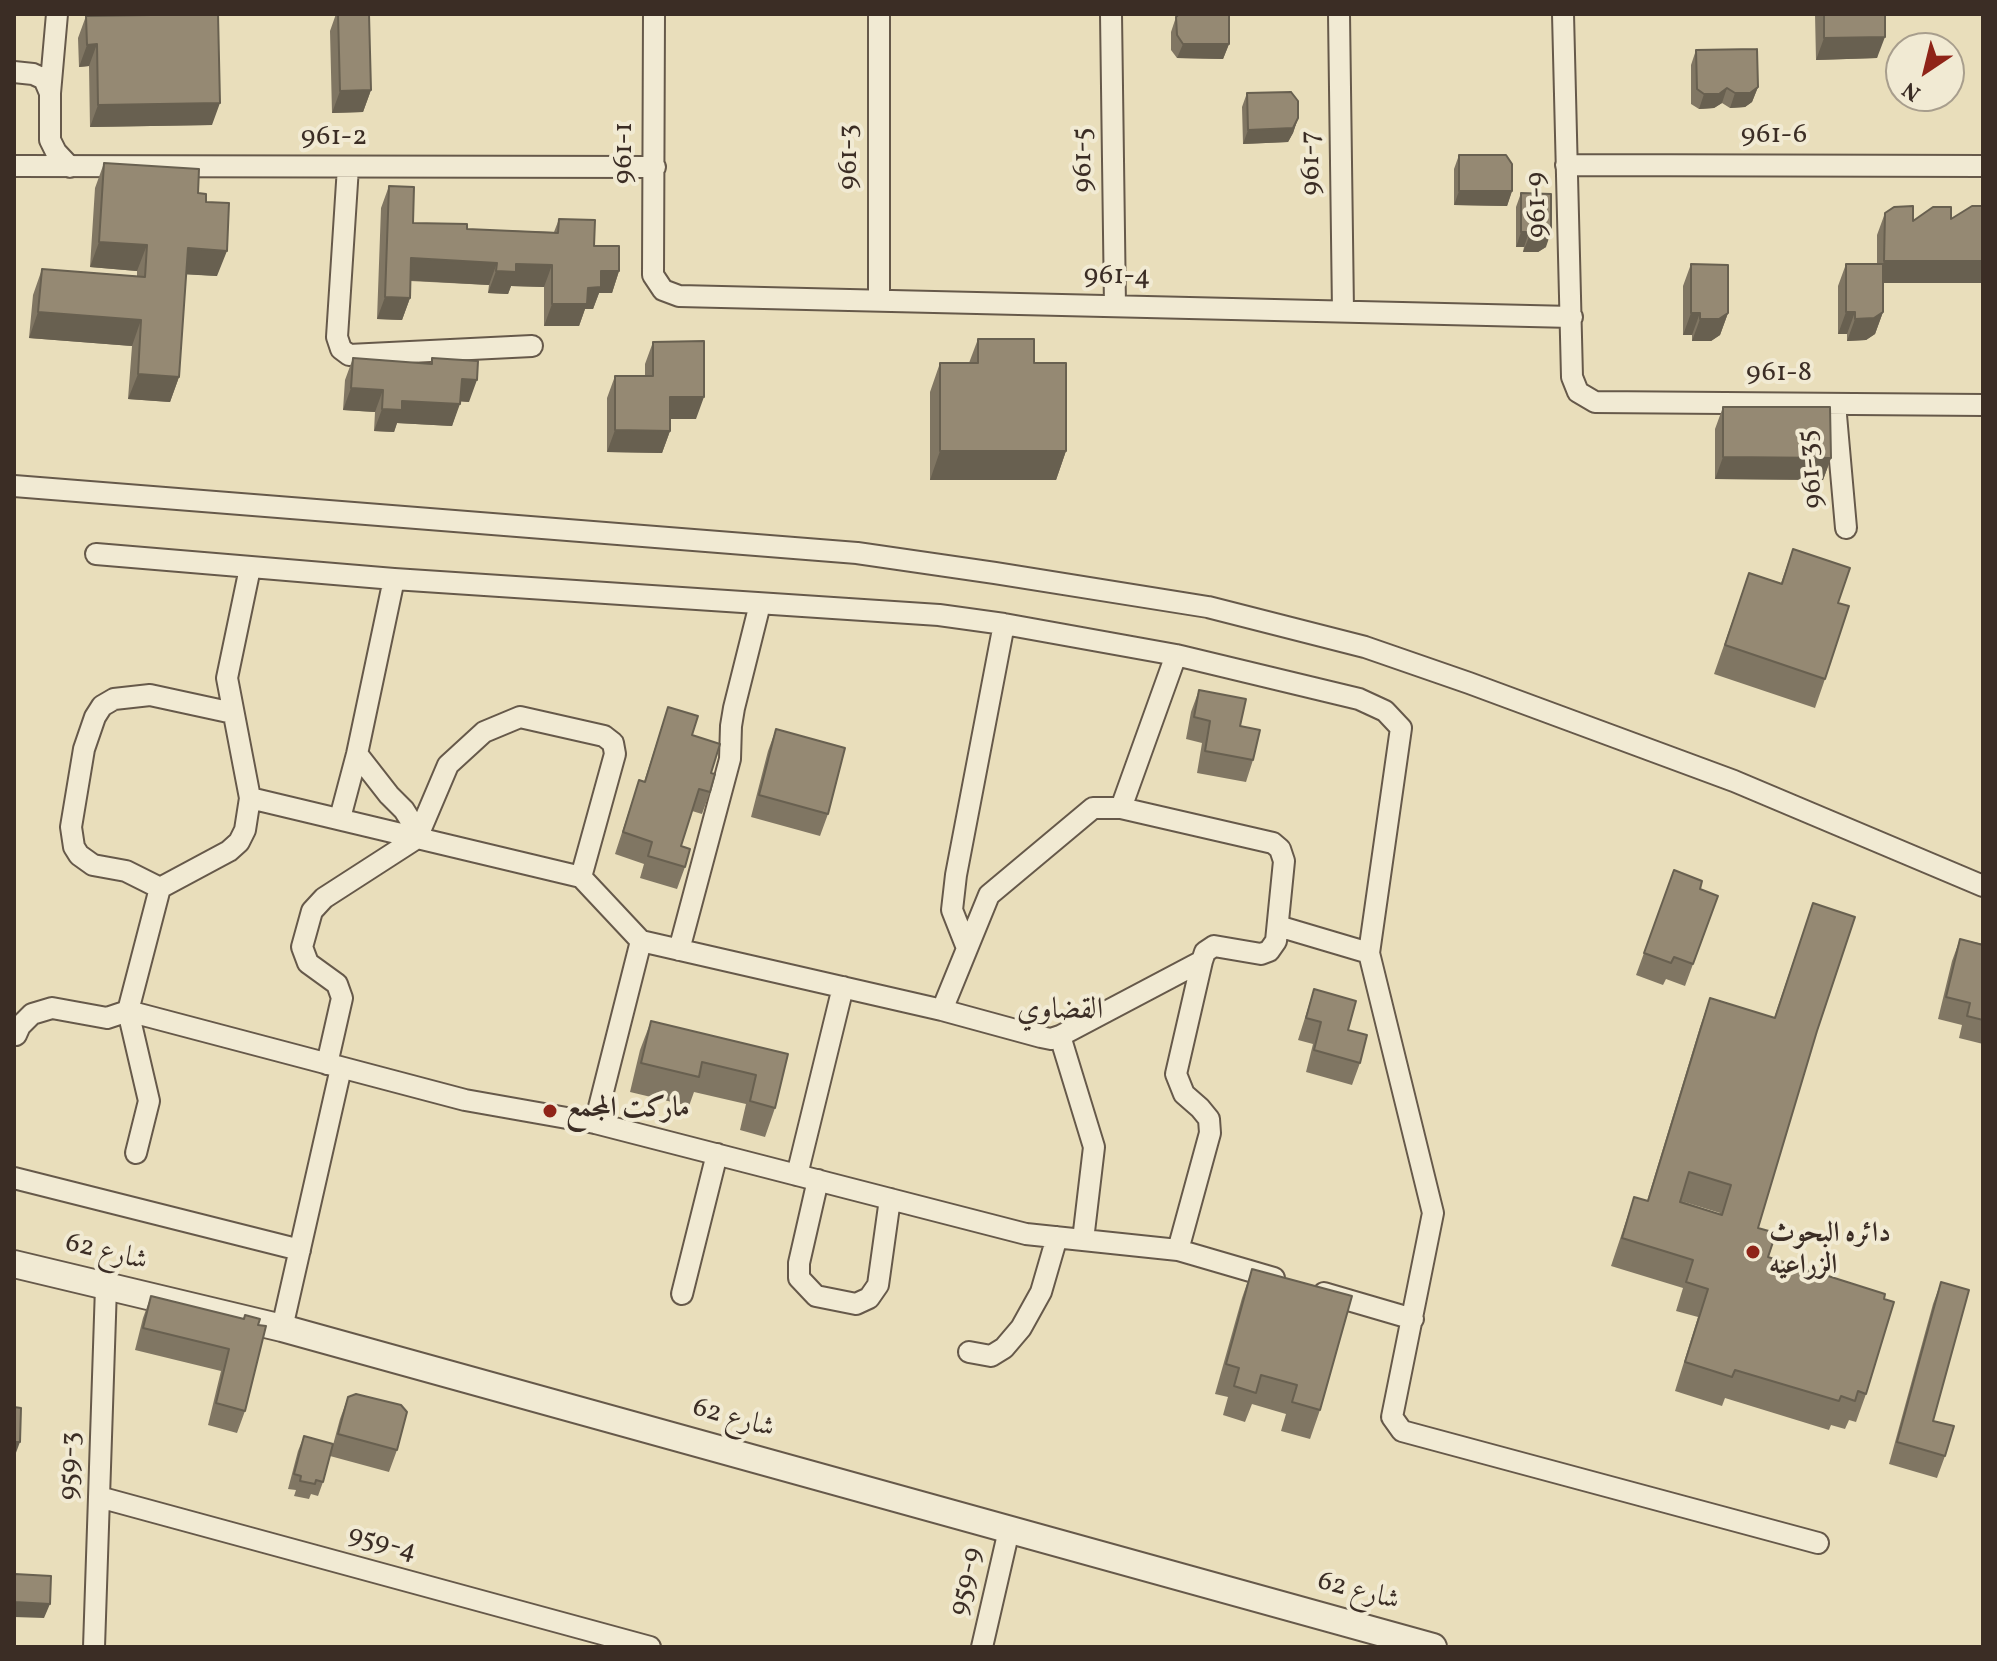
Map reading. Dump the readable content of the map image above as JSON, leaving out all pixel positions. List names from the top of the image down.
{
  "streets": {
    "street": [
      "961-6",
      "961-2",
      "961-1",
      "961-3",
      "961-5",
      "961-7",
      "961-9",
      "961-4",
      "961-8",
      "961-35",
      "شارع 62",
      "959-3",
      "959-4",
      "959-9"
    ]
  },
  "crossings": [
    ["961-6", "961-9"],
    ["961-2", "961-1"],
    ["961-1", "961-4"],
    ["961-3", "961-4"],
    ["961-5", "961-4"],
    ["961-7", "961-4"],
    ["961-9", "961-4"],
    ["961-9", "961-8"],
    ["961-8", "961-35"],
    ["شارع 62", "959-3"],
    ["شارع 62", "959-9"],
    ["959-3", "959-4"]
  ],
  "districts": ["القضاوي"],
  "places": ["ماركت المجمع", "دائره البحوث الزراعيه"],
  "north": "bottom left"
}
